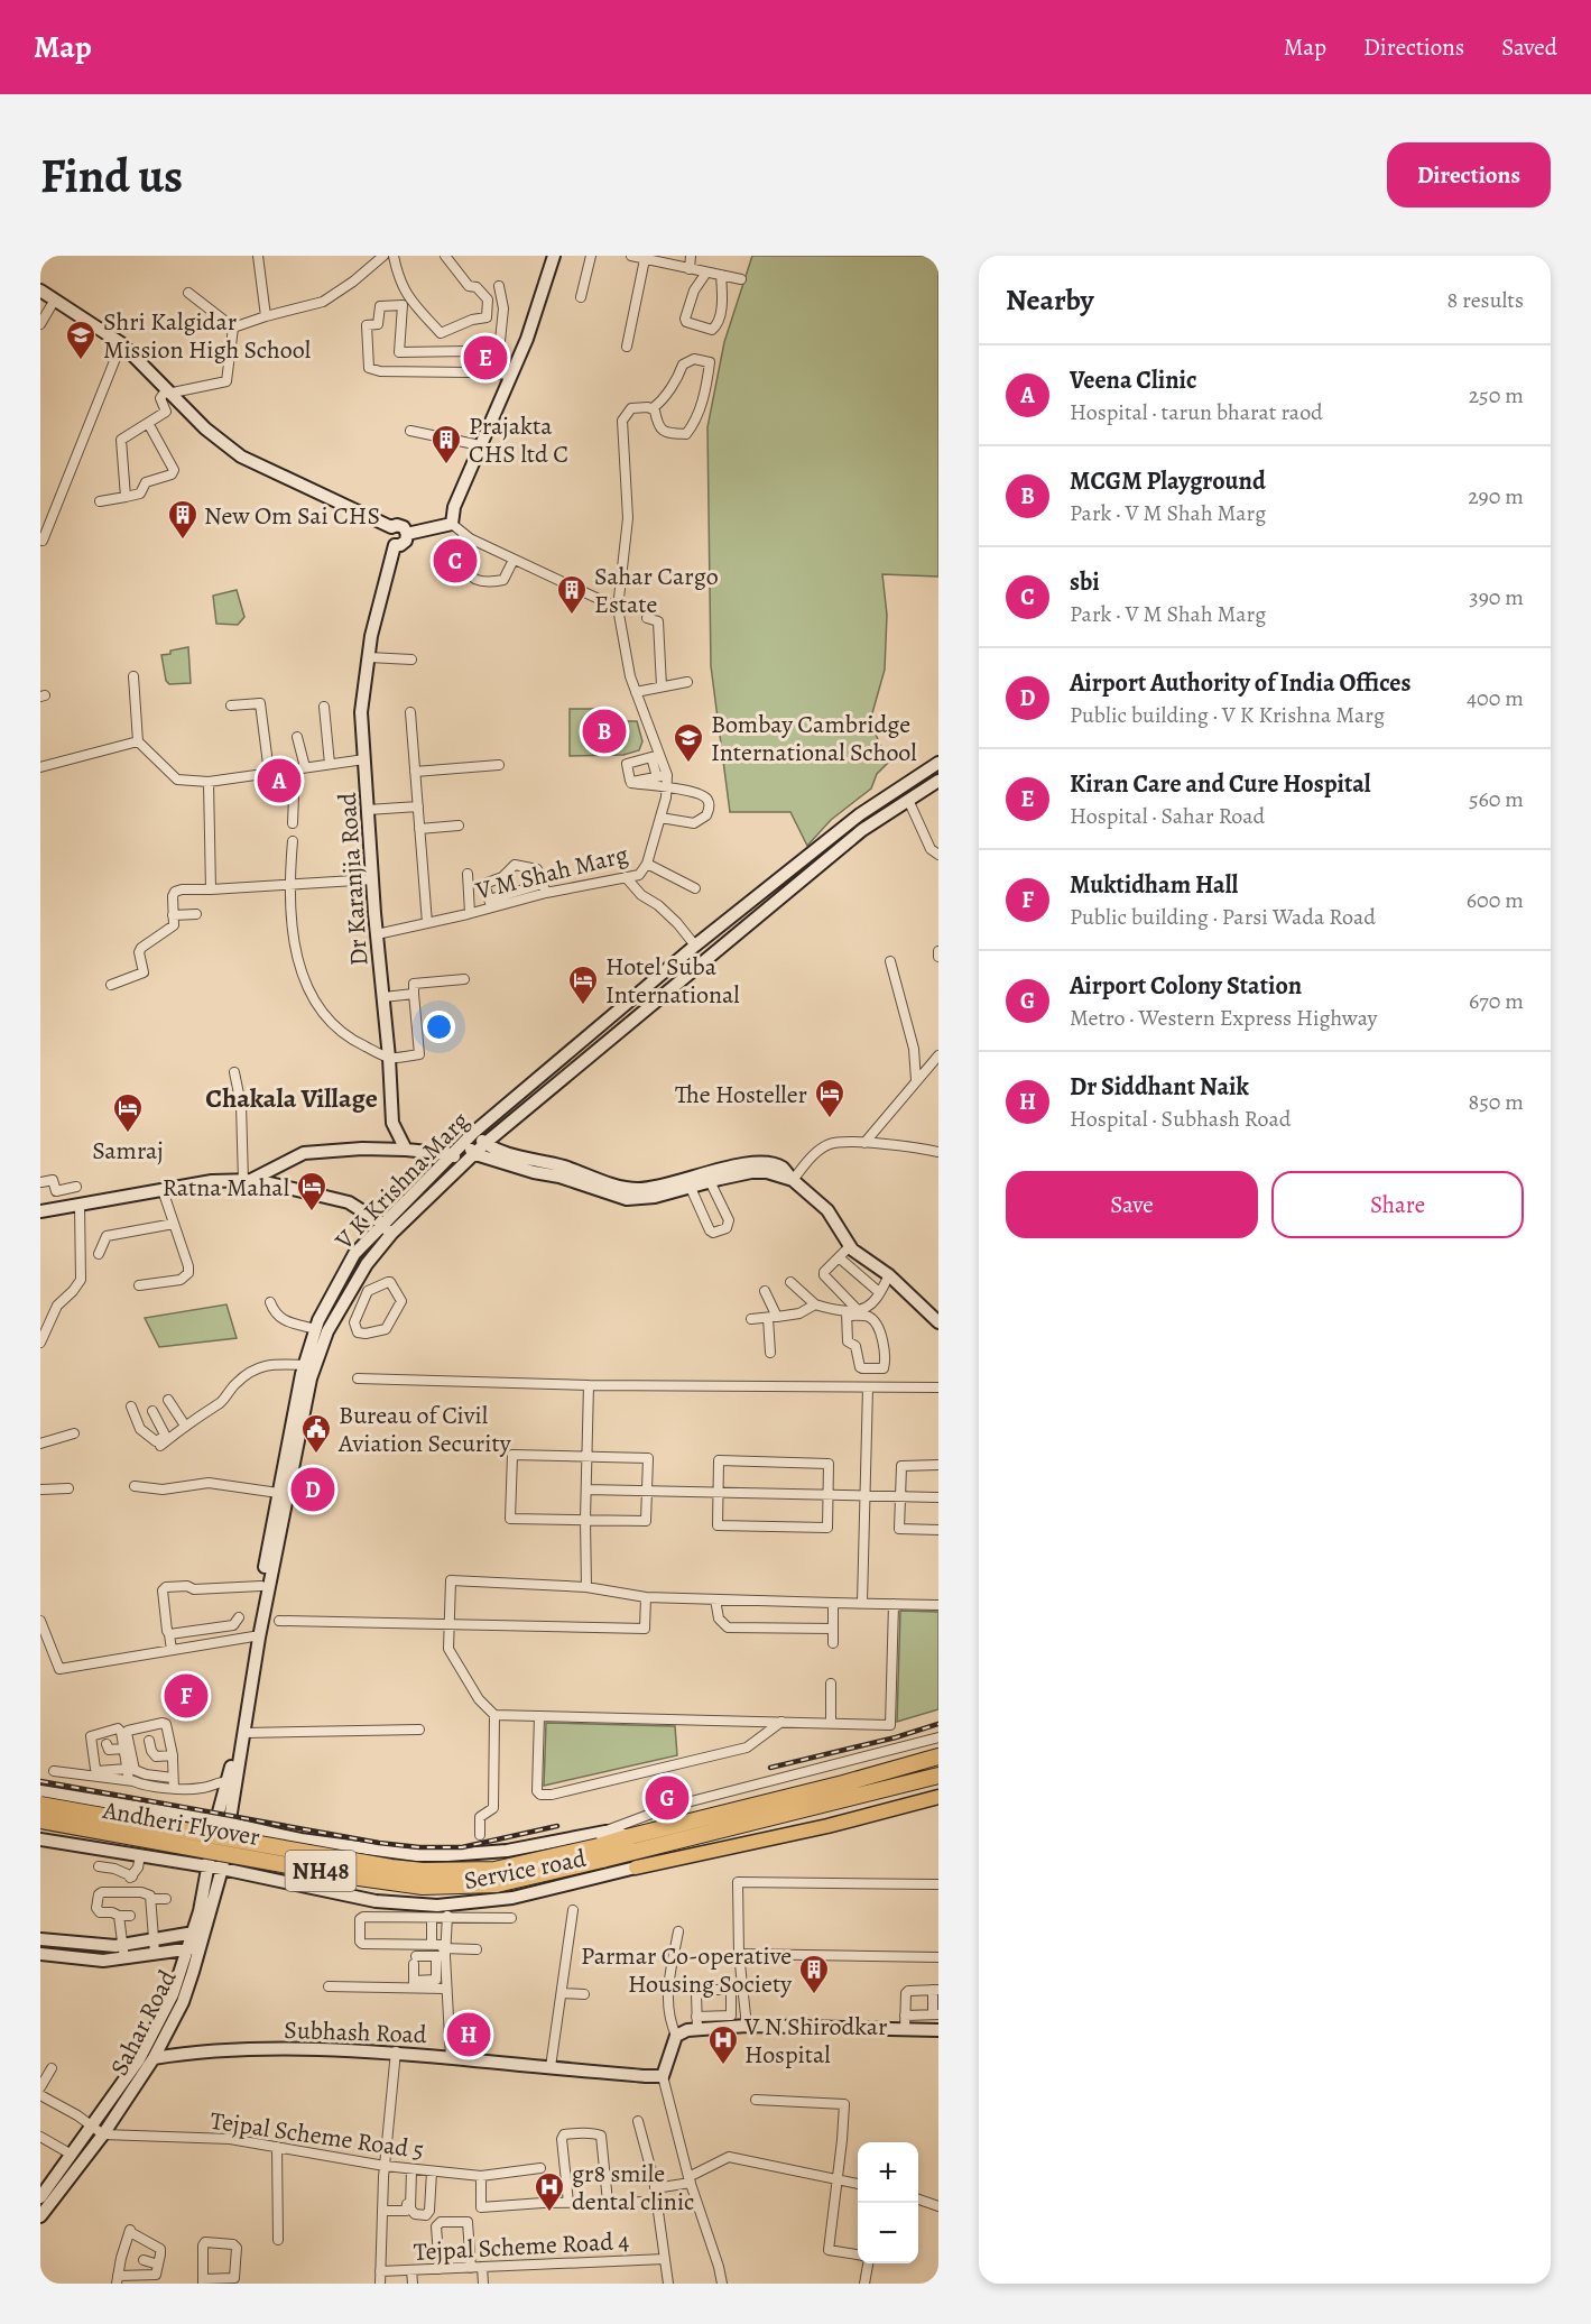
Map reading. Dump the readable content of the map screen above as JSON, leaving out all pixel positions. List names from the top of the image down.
{
  "streets": {
    "highway": ["Andheri Flyover", "NH48"],
    "street": [
      "V M Shah Marg",
      "Dr Karanjia Road",
      "V K Krishna Marg",
      "Service road",
      "Sahar Road",
      "Subhash Road",
      "Tejpal Scheme Road 5",
      "Tejpal Scheme Road 4"
    ]
  },
  "crossings": [
    ["V M Shah Marg", "Dr Karanjia Road"],
    ["V K Krishna Marg", "Service road"],
    ["V K Krishna Marg", "Sahar Road"],
    ["Andheri Flyover", "Service road"],
    ["Andheri Flyover", "NH48"],
    ["Service road", "NH48"],
    ["Service road", "Sahar Road"],
    ["Sahar Road", "Subhash Road"],
    ["Sahar Road", "Tejpal Scheme Road 5"]
  ],
  "districts": ["Chakala Village"],
  "places": {
    "school or university": ["Shri Kalgidar Mission High School", "Bombay Cambridge International School"],
    "building": [
      "Prajakta CHS ltd C",
      "New Om Sai CHS",
      "Sahar Cargo Estate",
      "Parmar Co-operative Housing Society"
    ],
    "hotel": [
      "Hotel Suba International",
      "The Hosteller",
      "Samraj",
      "Ratna Mahal"
    ],
    "public building": ["Bureau of Civil Aviation Security"],
    "hospital": ["V N Shirodkar Hospital", "gr8 smile dental clinic"]
  },
  "page": {
    "header": "Map",
    "nav": ["Map", "Directions", "Saved"],
    "buttons": [
      "Directions",
      ["Save", "Share"]
    ],
    "title": "Find us",
    "heading": ["Nearby", "8 results"],
    "pins": [
      "E",
      "C",
      "B",
      "A",
      "D",
      "F",
      "G",
      "H"
    ],
    "list": [
      {
        "mark": "A",
        "name": "Veena Clinic",
        "note": "Hospital · tarun bharat raod",
        "value": "250 m"
      },
      {
        "mark": "B",
        "name": "MCGM Playground",
        "note": "Park · V M Shah Marg",
        "value": "290 m"
      },
      {
        "mark": "C",
        "name": "sbi",
        "note": "Park · V M Shah Marg",
        "value": "390 m"
      },
      {
        "mark": "D",
        "name": "Airport Authority of India Offices",
        "note": "Public building · V K Krishna Marg",
        "value": "400 m"
      },
      {
        "mark": "E",
        "name": "Kiran Care and Cure Hospital",
        "note": "Hospital · Sahar Road",
        "value": "560 m"
      },
      {
        "mark": "F",
        "name": "Muktidham Hall",
        "note": "Public building · Parsi Wada Road",
        "value": "600 m"
      },
      {
        "mark": "G",
        "name": "Airport Colony Station",
        "note": "Metro · Western Express Highway",
        "value": "670 m"
      },
      {
        "mark": "H",
        "name": "Dr Siddhant Naik",
        "note": "Hospital · Subhash Road",
        "value": "850 m"
      }
    ],
    "map_buttons": ["+", "−"]
  }
}
